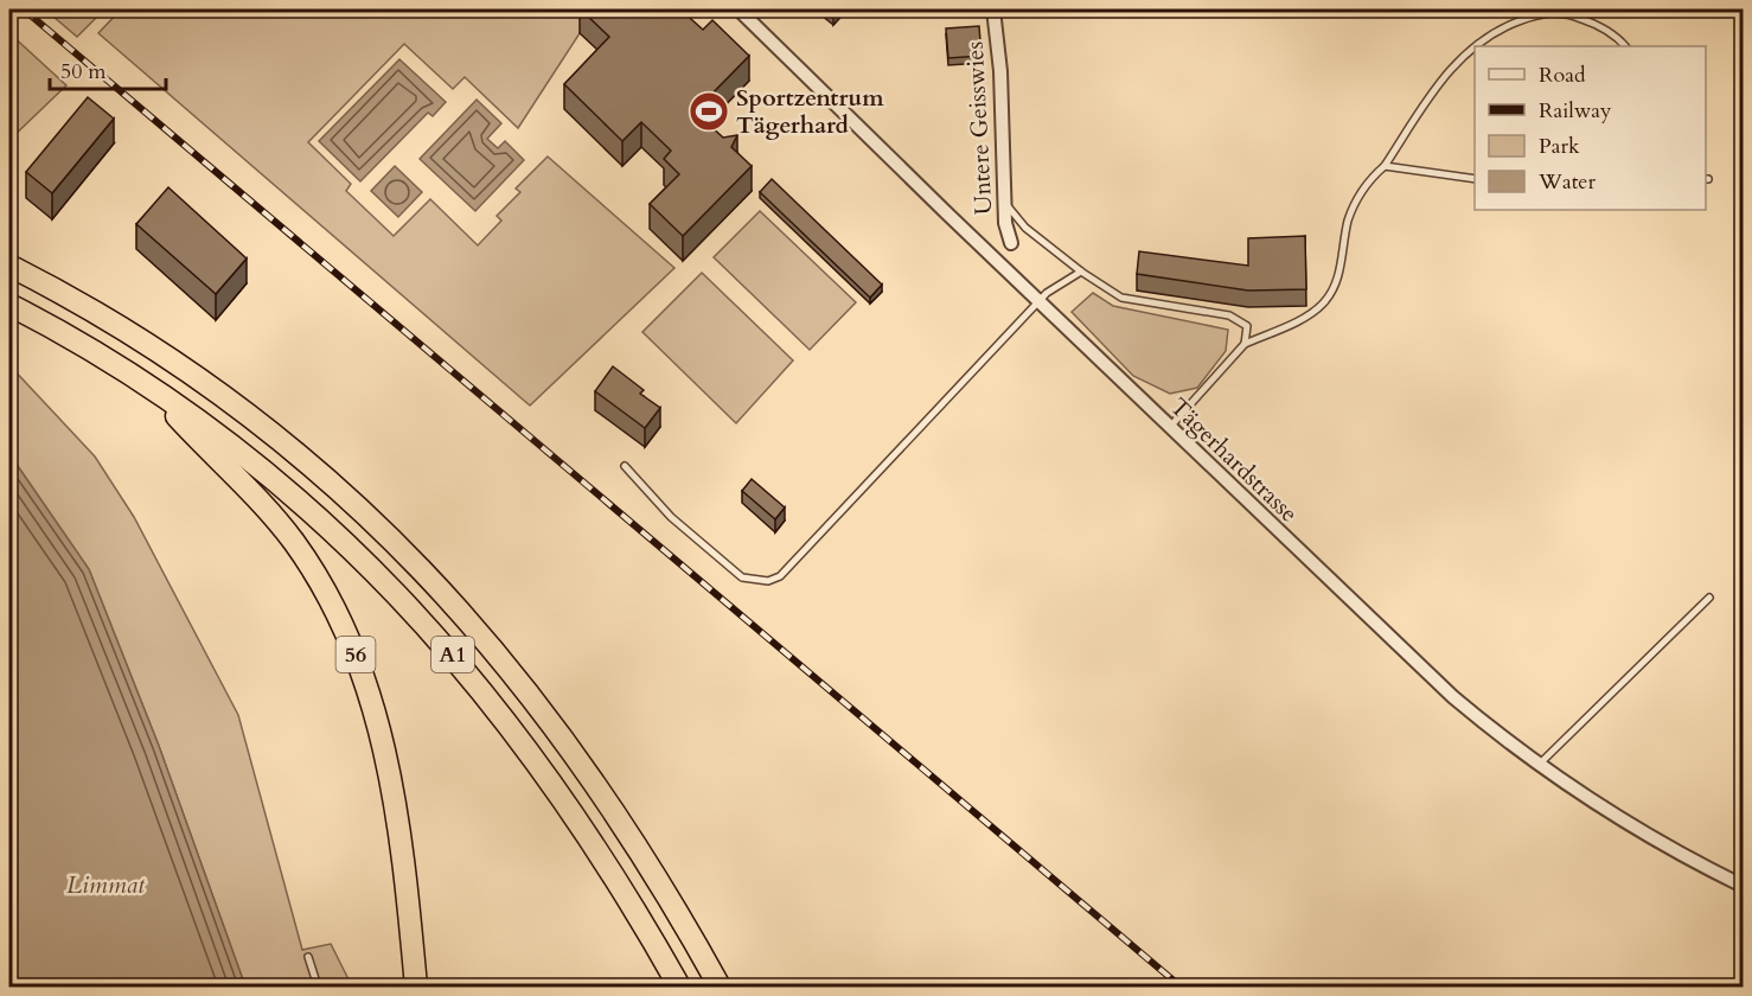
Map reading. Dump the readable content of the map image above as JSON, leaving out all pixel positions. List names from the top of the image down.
{
  "streets": {
    "highway": ["56", "A1"],
    "street": ["Untere Geisswies", "Tägerhardstrasse"]
  },
  "crossings": [
    ["56", "A1"]
  ],
  "water": ["Limmat"],
  "places": {
    "sports": ["Sportzentrum Tägerhard"]
  },
  "legend": [
    "Road",
    "Railway",
    "Park",
    "Water"
  ],
  "scale_bar": "50 m"
}
